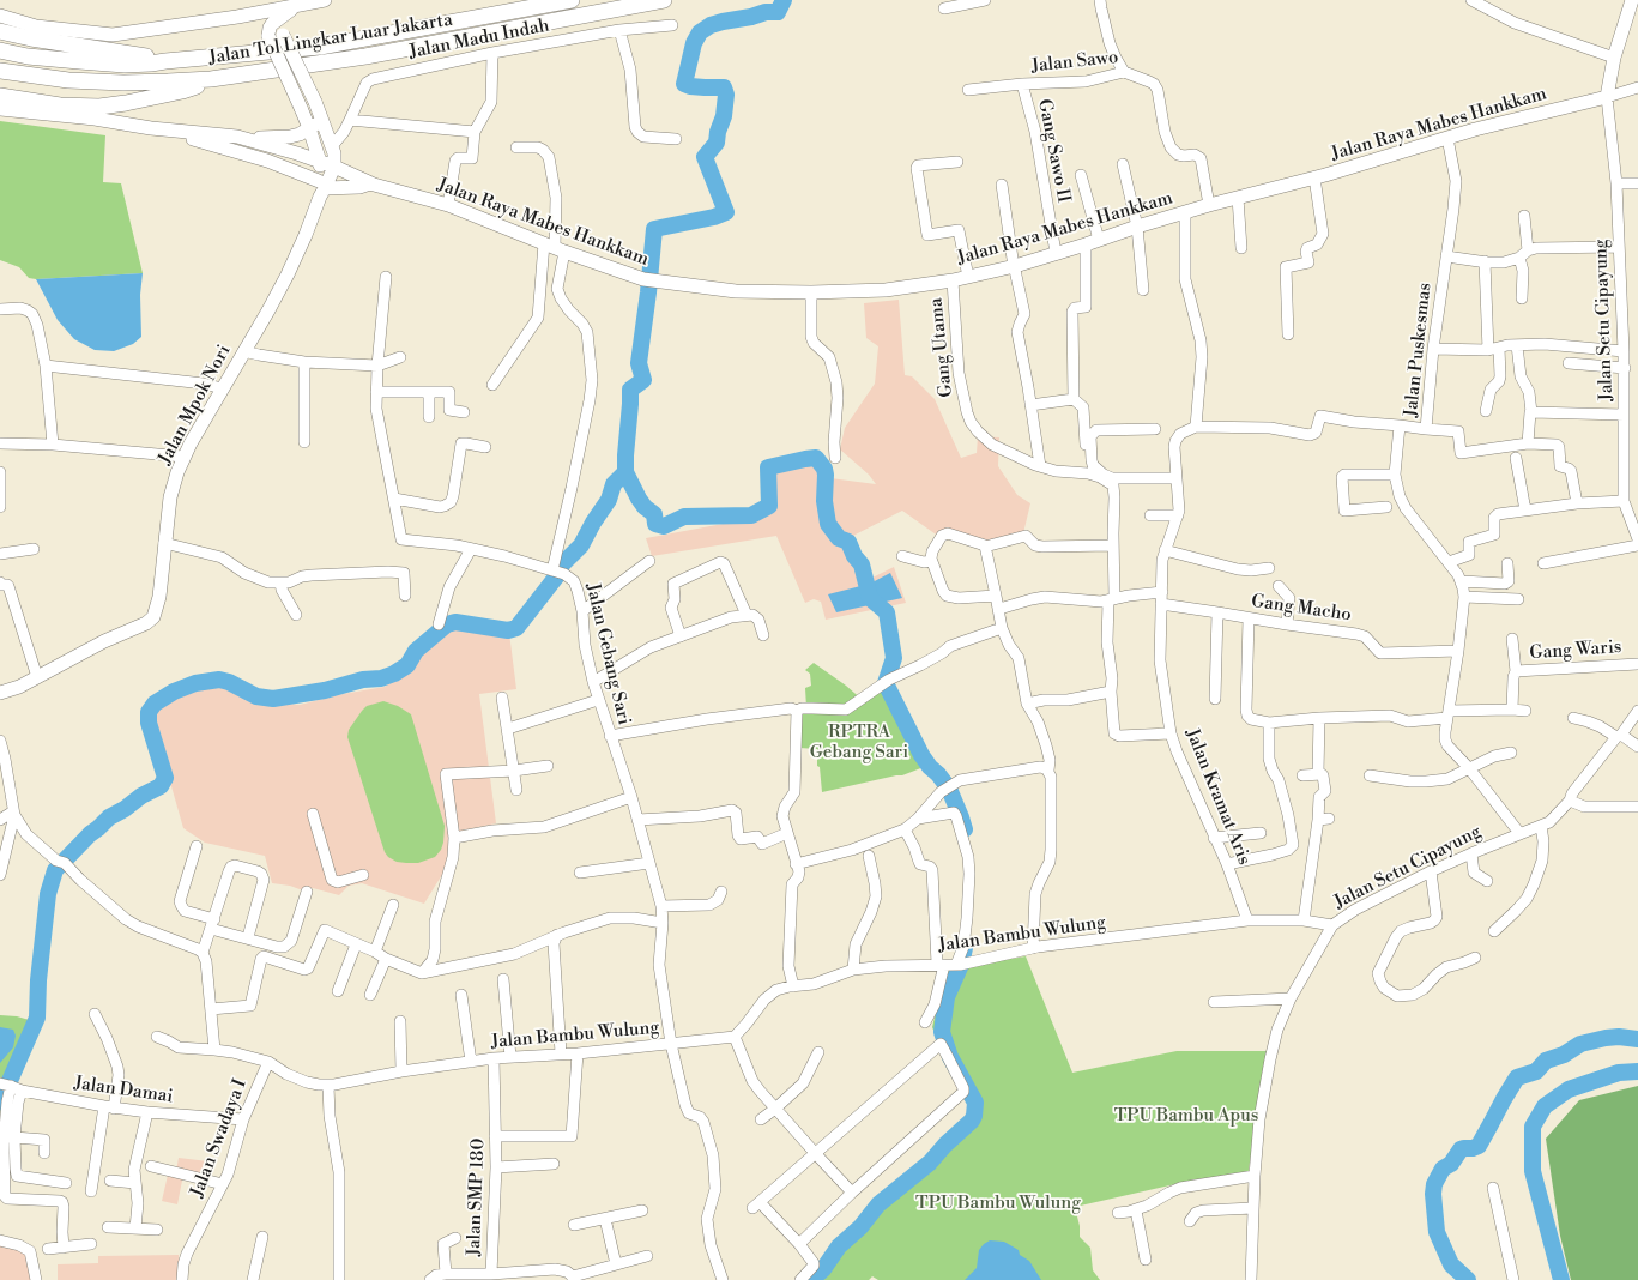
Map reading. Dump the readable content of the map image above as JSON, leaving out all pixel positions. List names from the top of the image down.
{
  "streets": {
    "highway": ["Jalan Tol Lingkar Luar Jakarta"],
    "main road": ["Jalan Raya Mabes Hankkam", "Jalan Mpok Nori"],
    "street": [
      "Jalan Madu Indah",
      "Jalan Sawo",
      "Gang Sawo II",
      "Jalan Setu Cipayung",
      "Gang Utama",
      "Jalan Puskesmas",
      "Gang Macho",
      "Gang Waris",
      "Jalan Gebang Sari",
      "Jalan Kramat Aris",
      "Jalan Bambu Wulung",
      "Jalan Damai",
      "Jalan Swadaya I",
      "Jalan SMP 180"
    ]
  },
  "crossings": [
    ["Jalan Madu Indah", "Jalan Mpok Nori"],
    ["Jalan Sawo", "Jalan Raya Mabes Hankkam"],
    ["Jalan Sawo", "Gang Sawo II"],
    ["Jalan Raya Mabes Hankkam", "Gang Sawo II"],
    ["Jalan Raya Mabes Hankkam", "Jalan Setu Cipayung"],
    ["Jalan Raya Mabes Hankkam", "Gang Utama"],
    ["Jalan Raya Mabes Hankkam", "Jalan Puskesmas"],
    ["Jalan Setu Cipayung", "Jalan Puskesmas"],
    ["Jalan Setu Cipayung", "Jalan Bambu Wulung"],
    ["Jalan Puskesmas", "Gang Macho"],
    ["Gang Macho", "Jalan Kramat Aris"],
    ["Jalan Gebang Sari", "Jalan Bambu Wulung"],
    ["Jalan Kramat Aris", "Jalan Bambu Wulung"],
    ["Jalan Bambu Wulung", "Jalan Swadaya I"],
    ["Jalan Bambu Wulung", "Jalan SMP 180"],
    ["Jalan Damai", "Jalan Swadaya I"]
  ],
  "parks": ["RPTRA Gebang Sari", "TPU Bambu Apus", "TPU Bambu Wulung"]
}
